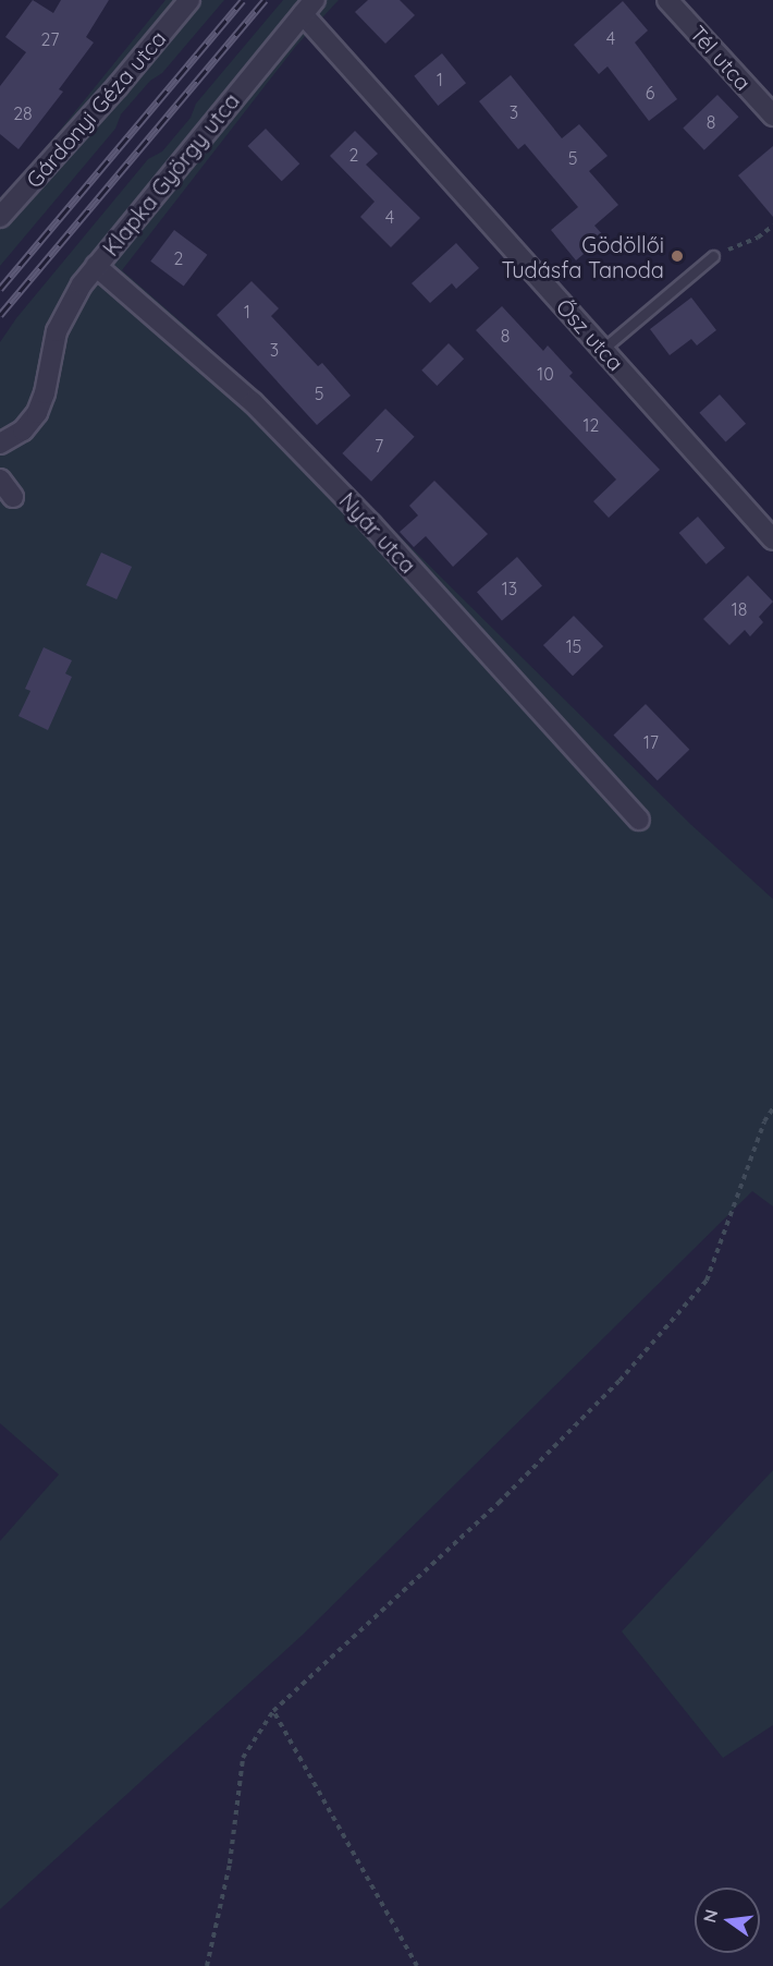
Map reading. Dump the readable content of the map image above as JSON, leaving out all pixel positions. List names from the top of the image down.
{
  "streets": {
    "street": [
      "Tél utca",
      "Gárdonyi Géza utca",
      "Klapka György utca",
      "Ősz utca",
      "Nyár utca"
    ]
  },
  "crossings": [
    ["Klapka György utca", "Ősz utca"],
    ["Klapka György utca", "Nyár utca"]
  ],
  "places": ["Gödöllői Tudásfa Tanoda"],
  "house_numbers": [
    "4",
    "27",
    "1",
    "6",
    "3",
    "28",
    "8",
    "2",
    "5",
    "4",
    "2",
    "1",
    "8",
    "3",
    "10",
    "5",
    "12",
    "7",
    "13",
    "18",
    "15",
    "17"
  ],
  "north": "left"
}
